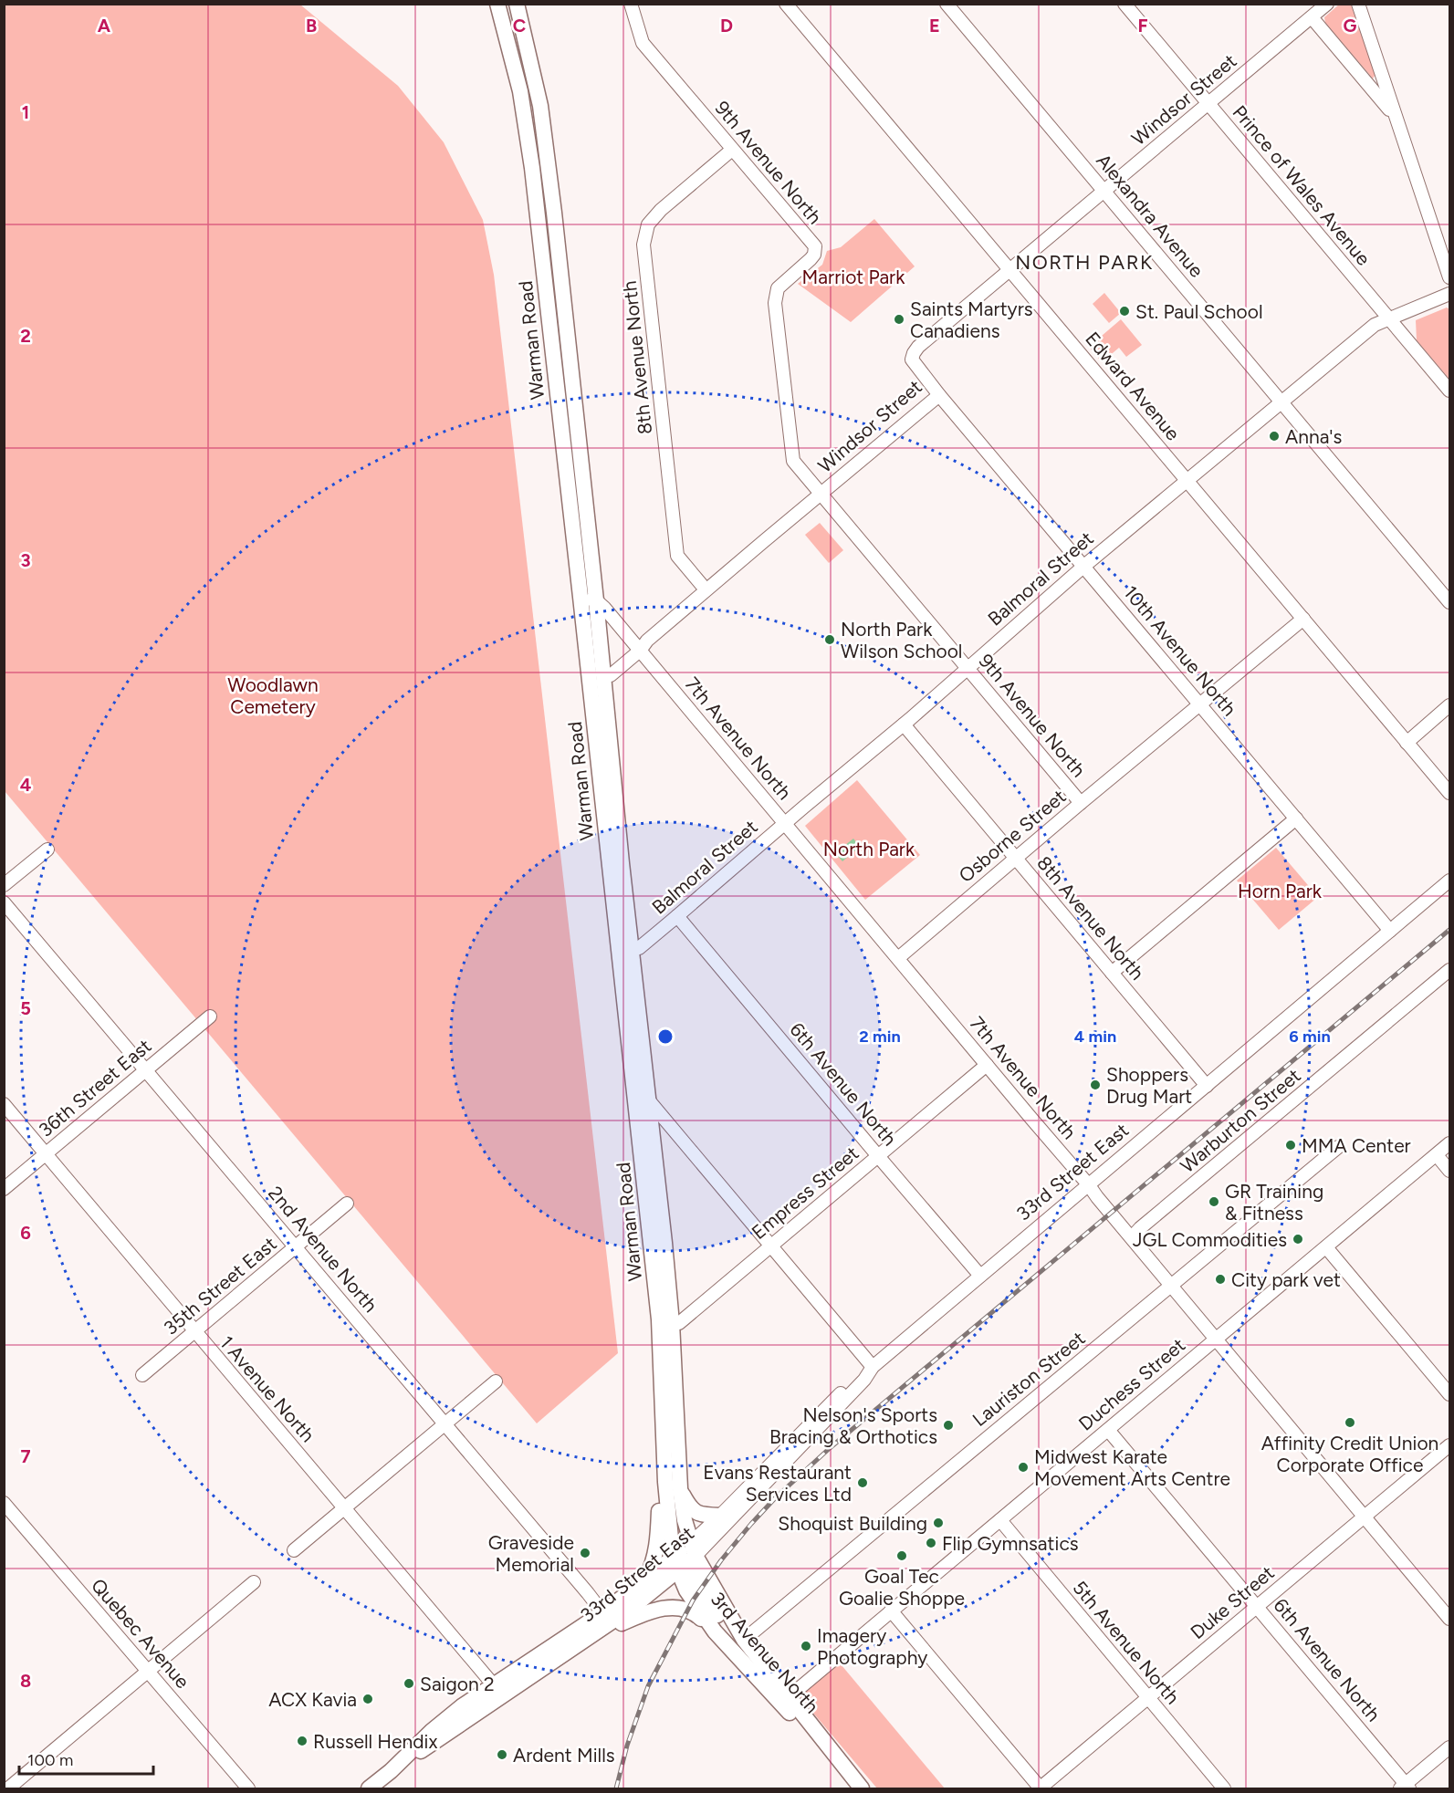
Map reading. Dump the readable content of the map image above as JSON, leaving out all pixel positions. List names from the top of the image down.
{
  "streets": {
    "main road": ["Warman Road", "33rd Street East", "3rd Avenue North"],
    "street": [
      "Windsor Street",
      "9th Avenue North",
      "Prince of Wales Avenue",
      "Alexandra Avenue",
      "8th Avenue North",
      "Edward Avenue",
      "Balmoral Street",
      "10th Avenue North",
      "7th Avenue North",
      "Osborne Street",
      "6th Avenue North",
      "36th Street East",
      "Warburton Street",
      "Empress Street",
      "2nd Avenue North",
      "35th Street East",
      "Lauriston Street",
      "Duchess Street",
      "1 Avenue North",
      "Duke Street",
      "Quebec Avenue",
      "5th Avenue North"
    ]
  },
  "crossings": [
    ["Windsor Street", "9th Avenue North"],
    ["Windsor Street", "Prince of Wales Avenue"],
    ["Windsor Street", "Alexandra Avenue"],
    ["Windsor Street", "Warman Road"],
    ["Windsor Street", "8th Avenue North"],
    ["Windsor Street", "Edward Avenue"],
    ["Windsor Street", "10th Avenue North"],
    ["Windsor Street", "7th Avenue North"],
    ["9th Avenue North", "8th Avenue North"],
    ["9th Avenue North", "Balmoral Street"],
    ["9th Avenue North", "Osborne Street"],
    ["Prince of Wales Avenue", "Balmoral Street"],
    ["Alexandra Avenue", "Balmoral Street"],
    ["Warman Road", "Balmoral Street"],
    ["Warman Road", "7th Avenue North"],
    ["Warman Road", "33rd Street East"],
    ["Warman Road", "Empress Street"],
    ["Warman Road", "3rd Avenue North"],
    ["8th Avenue North", "Balmoral Street"],
    ["8th Avenue North", "Osborne Street"],
    ["8th Avenue North", "33rd Street East"],
    ["Edward Avenue", "Balmoral Street"],
    ["Edward Avenue", "Osborne Street"],
    ["Balmoral Street", "10th Avenue North"],
    ["Balmoral Street", "7th Avenue North"],
    ["Balmoral Street", "6th Avenue North"],
    ["10th Avenue North", "Osborne Street"],
    ["10th Avenue North", "33rd Street East"],
    ["7th Avenue North", "Osborne Street"],
    ["7th Avenue North", "Warburton Street"],
    ["7th Avenue North", "33rd Street East"],
    ["7th Avenue North", "Empress Street"],
    ["7th Avenue North", "Lauriston Street"],
    ["7th Avenue North", "Duchess Street"],
    ["7th Avenue North", "Duke Street"],
    ["6th Avenue North", "33rd Street East"],
    ["6th Avenue North", "Empress Street"],
    ["6th Avenue North", "Duchess Street"],
    ["6th Avenue North", "Duke Street"],
    ["36th Street East", "2nd Avenue North"],
    ["36th Street East", "1 Avenue North"],
    ["33rd Street East", "2nd Avenue North"],
    ["33rd Street East", "1 Avenue North"],
    ["33rd Street East", "3rd Avenue North"],
    ["2nd Avenue North", "35th Street East"],
    ["35th Street East", "1 Avenue North"],
    ["Lauriston Street", "3rd Avenue North"],
    ["Duchess Street", "5th Avenue North"],
    ["Duchess Street", "3rd Avenue North"],
    ["Duke Street", "5th Avenue North"]
  ],
  "districts": ["NORTH PARK"],
  "parks": [
    "Marriot Park",
    "Woodlawn Cemetery",
    "North Park",
    "Horn Park"
  ],
  "places": [
    "St. Paul School",
    "Saints Martyrs Canadiens",
    "Anna's",
    "North Park Wilson School",
    "Shoppers Drug Mart",
    "MMA Center",
    "GR Training & Fitness",
    "JGL Commodities",
    "City park vet",
    "Affinity Credit Union Corporate Office",
    "Nelson's Sports Bracing & Orthotics",
    "Midwest Karate Movement Arts Centre",
    "Evans Restaurant Services Ltd",
    "Shoquist Building",
    "Flip Gymnsatics",
    "Graveside Memorial",
    "Goal Tec Goalie Shoppe",
    "Imagery Photography",
    "Saigon 2",
    "ACX Kavia",
    "Russell Hendix",
    "Ardent Mills"
  ],
  "scale_bar": "100 m",
  "grid": {
    "columns": [
      "A",
      "B",
      "C",
      "D",
      "E",
      "F",
      "G"
    ],
    "rows": [
      "1",
      "2",
      "3",
      "4",
      "5",
      "6",
      "7",
      "8"
    ]
  },
  "rings": ["2 min", "4 min", "6 min"]
}
